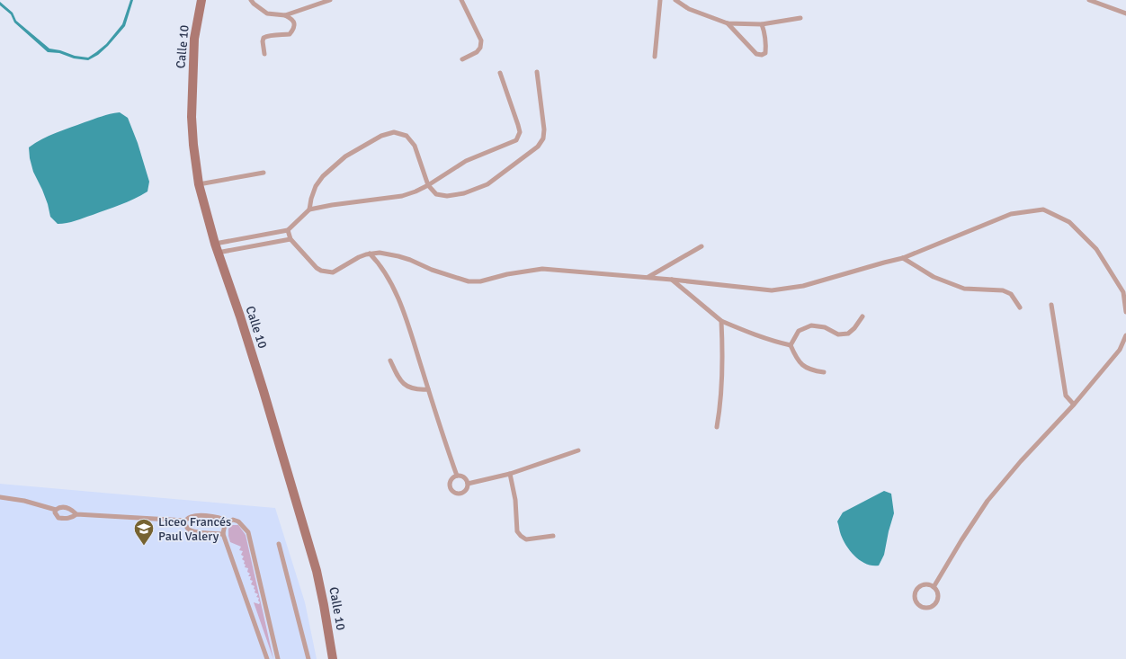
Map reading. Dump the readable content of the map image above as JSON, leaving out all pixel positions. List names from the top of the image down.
{
  "streets": {
    "main road": ["Calle 10"]
  },
  "places": {
    "school or university": ["Liceo Francés Paul Valery"]
  }
}
